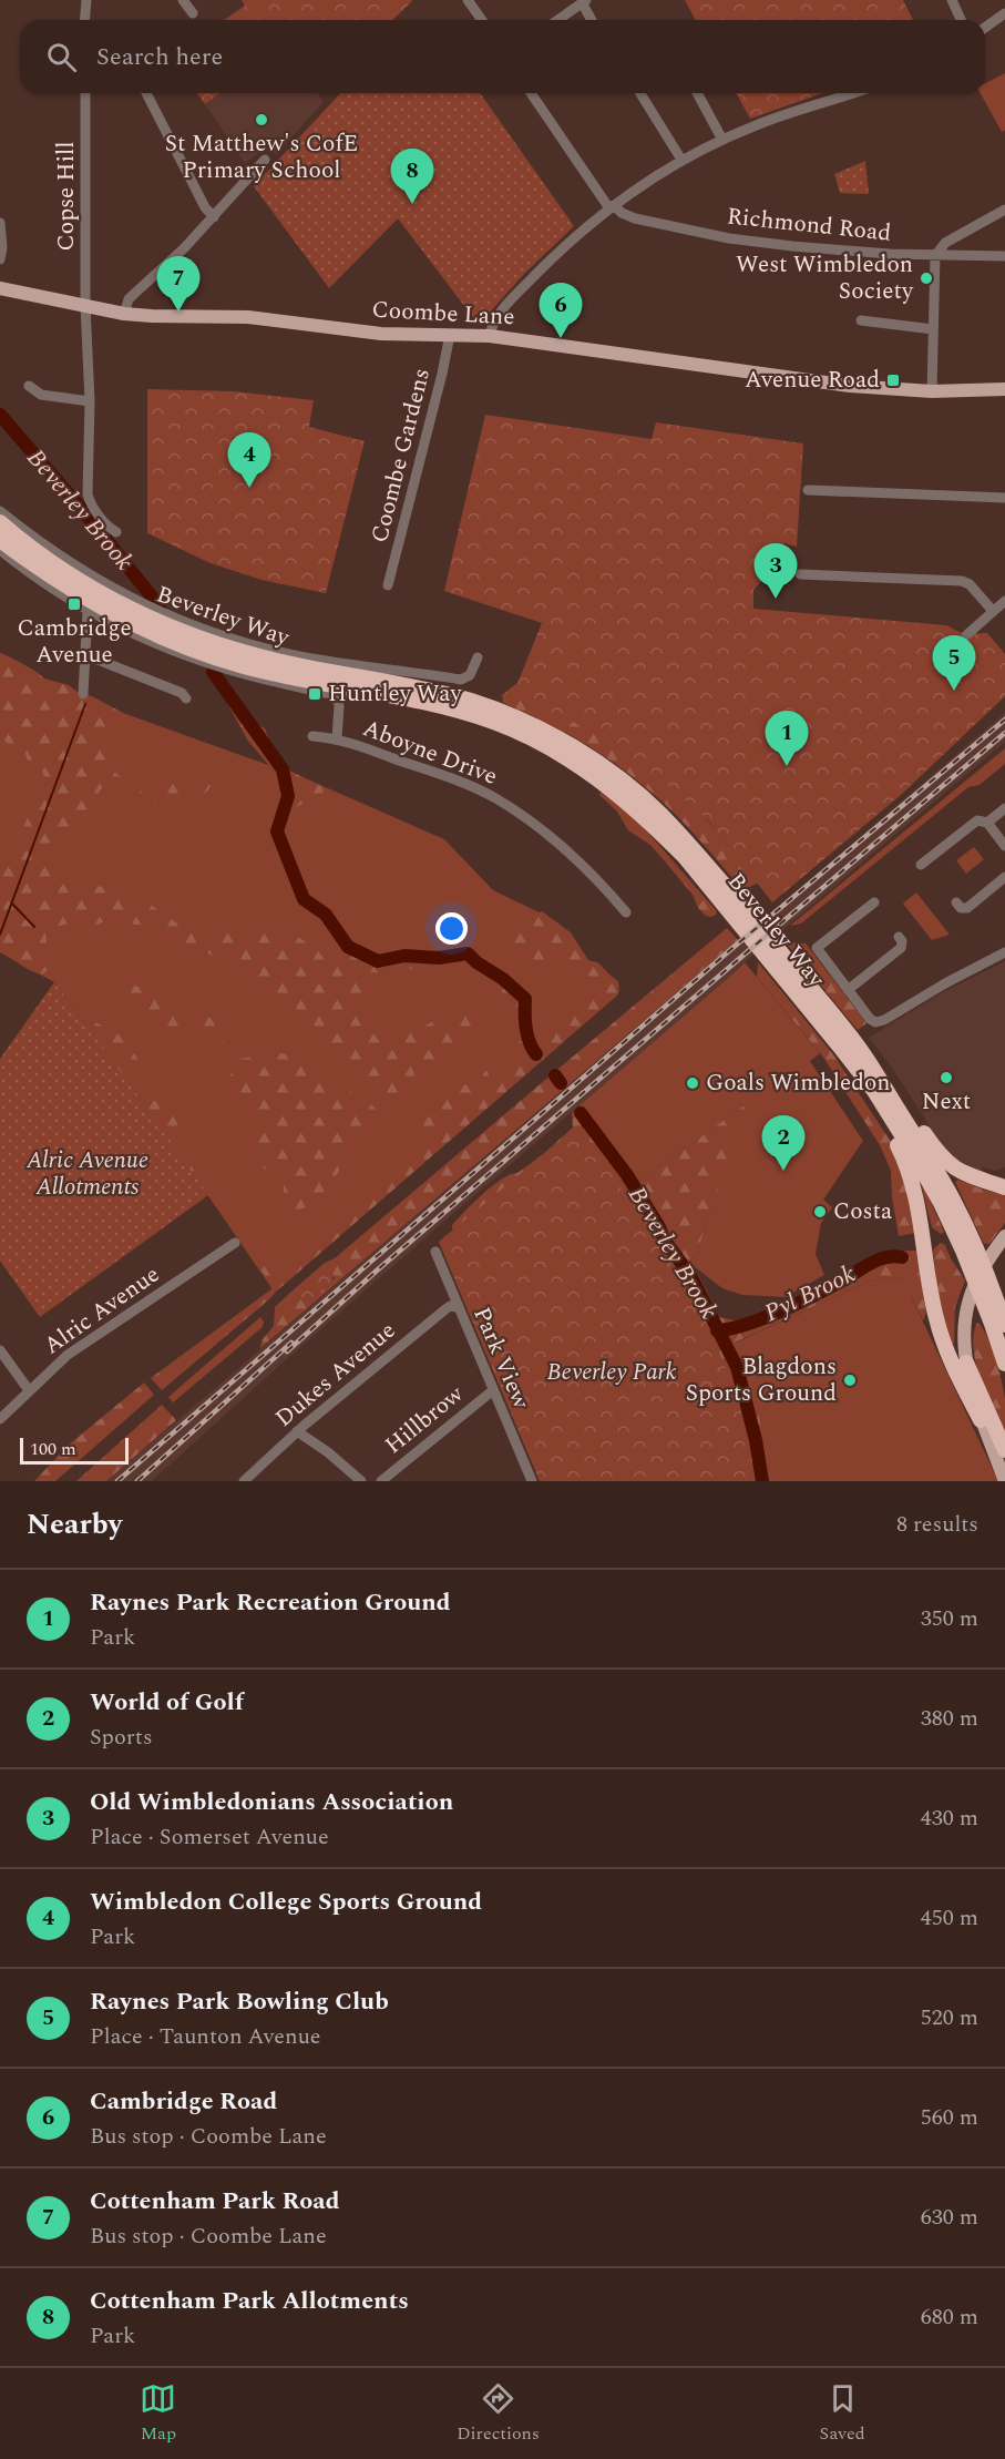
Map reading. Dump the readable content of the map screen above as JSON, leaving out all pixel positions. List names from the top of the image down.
{
  "streets": {
    "highway": ["Beverley Way"],
    "main road": ["Coombe Lane"],
    "street": [
      "Copse Hill",
      "Richmond Road",
      "Coombe Gardens",
      "Aboyne Drive",
      "Alric Avenue",
      "Park View",
      "Dukes Avenue",
      "Hillbrow"
    ]
  },
  "crossings": [
    ["Copse Hill", "Coombe Lane"],
    ["Coombe Lane", "Coombe Gardens"],
    ["Park View", "Dukes Avenue"],
    ["Park View", "Hillbrow"]
  ],
  "water": ["Beverley Brook", "Pyl Brook"],
  "parks": ["Alric Avenue Allotments", "Beverley Park"],
  "places": {
    "other": [
      "St Matthew's CofE Primary School",
      "West Wimbledon Society",
      "Next",
      "Goals Wimbledon",
      "Costa",
      "Blagdons Sports Ground"
    ],
    "transit": ["Avenue Road", "Cambridge Avenue", "Huntley Way"]
  },
  "scale_bar": "100 m",
  "page": {
    "search": "Search here",
    "pins": [
      "8",
      "7",
      "6",
      "4",
      "3",
      "5",
      "1",
      "2"
    ],
    "scale": "100 m",
    "heading": ["Nearby", "8 results"],
    "list": [
      {
        "mark": "1",
        "name": "Raynes Park Recreation Ground",
        "note": "Park",
        "value": "350 m"
      },
      {
        "mark": "2",
        "name": "World of Golf",
        "note": "Sports",
        "value": "380 m"
      },
      {
        "mark": "3",
        "name": "Old Wimbledonians Association",
        "note": "Place · Somerset Avenue",
        "value": "430 m"
      },
      {
        "mark": "4",
        "name": "Wimbledon College Sports Ground",
        "note": "Park",
        "value": "450 m"
      },
      {
        "mark": "5",
        "name": "Raynes Park Bowling Club",
        "note": "Place · Taunton Avenue",
        "value": "520 m"
      },
      {
        "mark": "6",
        "name": "Cambridge Road",
        "note": "Bus stop · Coombe Lane",
        "value": "560 m"
      },
      {
        "mark": "7",
        "name": "Cottenham Park Road",
        "note": "Bus stop · Coombe Lane",
        "value": "630 m"
      },
      {
        "mark": "8",
        "name": "Cottenham Park Allotments",
        "note": "Park",
        "value": "680 m"
      }
    ],
    "nav": ["Map", "Directions", "Saved"]
  }
}
